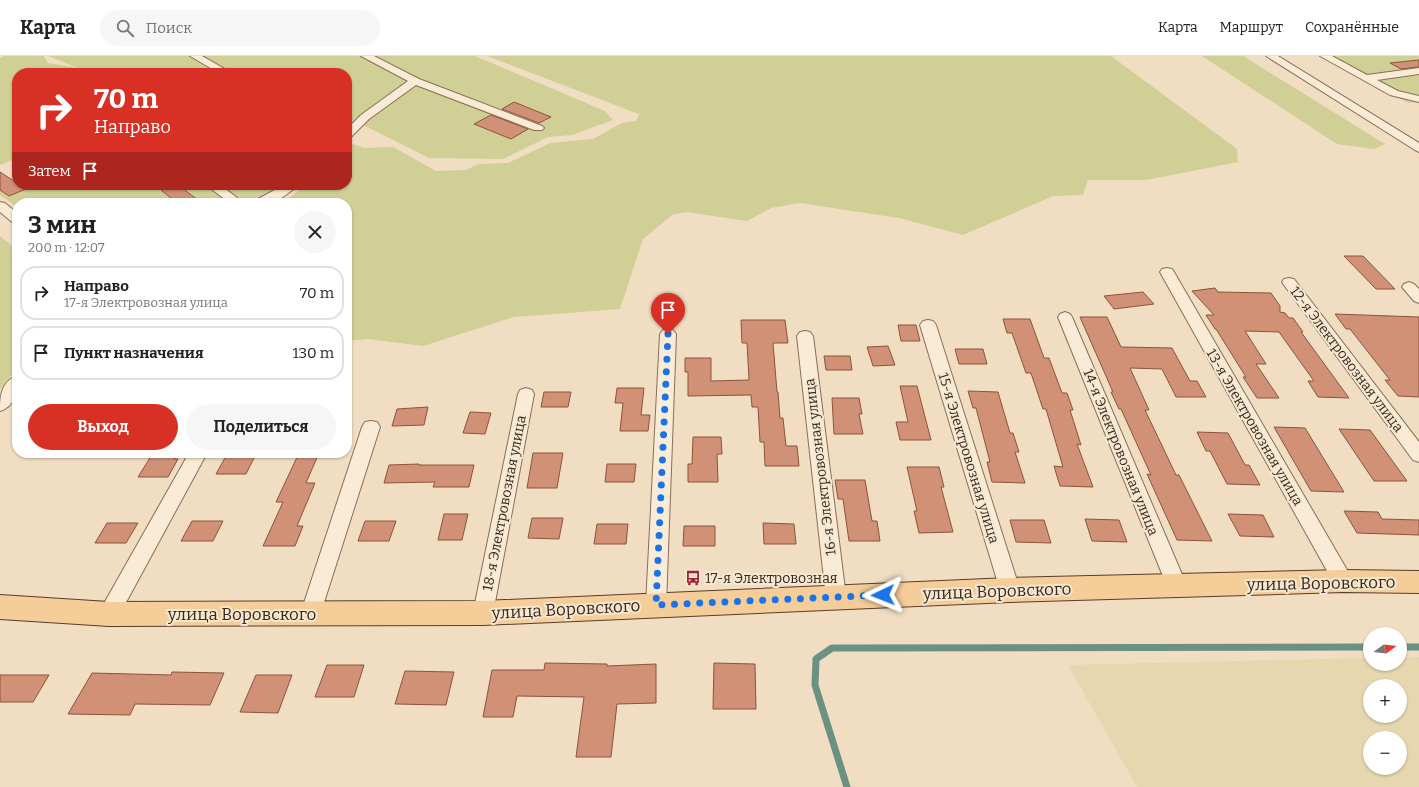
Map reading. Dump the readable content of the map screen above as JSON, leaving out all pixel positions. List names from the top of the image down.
{
  "streets": {
    "main road": ["улица Воровского"],
    "street": [
      "12-я Электровозная улица",
      "13-я Электровозная улица",
      "14-я Электровозная улица",
      "15-я Электровозная улица",
      "16-я Электровозная улица",
      "18-я Электровозная улица"
    ]
  },
  "crossings": [
    ["13-я Электровозная улица", "улица Воровского"],
    ["14-я Электровозная улица", "улица Воровского"],
    ["15-я Электровозная улица", "улица Воровского"],
    ["16-я Электровозная улица", "улица Воровского"],
    ["18-я Электровозная улица", "улица Воровского"]
  ],
  "places": {
    "bus stop": ["17-я Электровозная"]
  },
  "north": "right",
  "page": {
    "header": "Карта",
    "search": "Поиск",
    "nav": ["Карта", "Маршрут", "Сохранённые"],
    "turn": ["70 m", "Направо"],
    "then": "Затем",
    "heading": ["3 мин", "200 m · 12:07"],
    "list": [
      {
        "name": "Направо",
        "note": "17-я Электровозная улица",
        "value": "70 m"
      },
      {
        "name": "Пункт назначения",
        "value": "130 m"
      }
    ],
    "buttons": ["Выход", "Поделиться"],
    "map_buttons": ["+", "−"]
  }
}
